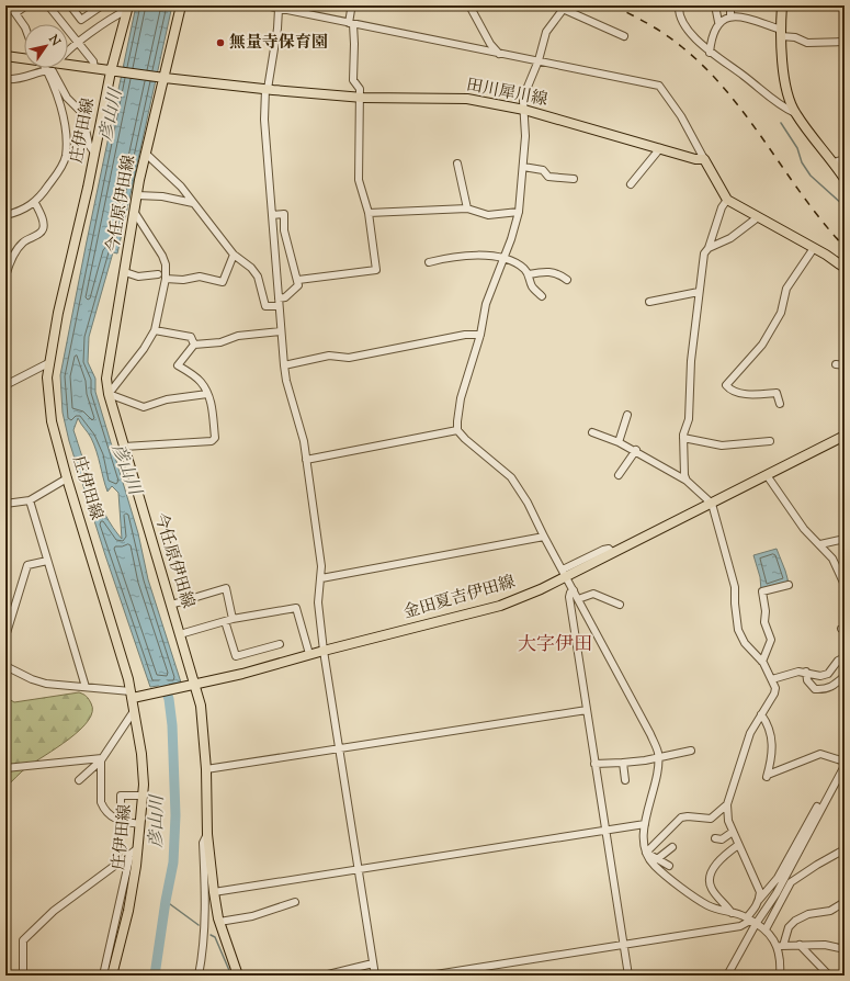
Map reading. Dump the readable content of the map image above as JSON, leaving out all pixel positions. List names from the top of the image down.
{
  "streets": {
    "main road": [
      "田川犀川線",
      "庄伊田線",
      "今任原伊田線",
      "金田夏吉伊田線"
    ]
  },
  "crossings": [
    ["田川犀川線", "庄伊田線"],
    ["田川犀川線", "今任原伊田線"],
    ["庄伊田線", "金田夏吉伊田線"],
    ["今任原伊田線", "金田夏吉伊田線"]
  ],
  "districts": ["大字伊田"],
  "water": ["彦山川"],
  "places": ["無量寺保育園"],
  "north": "top right"
}
